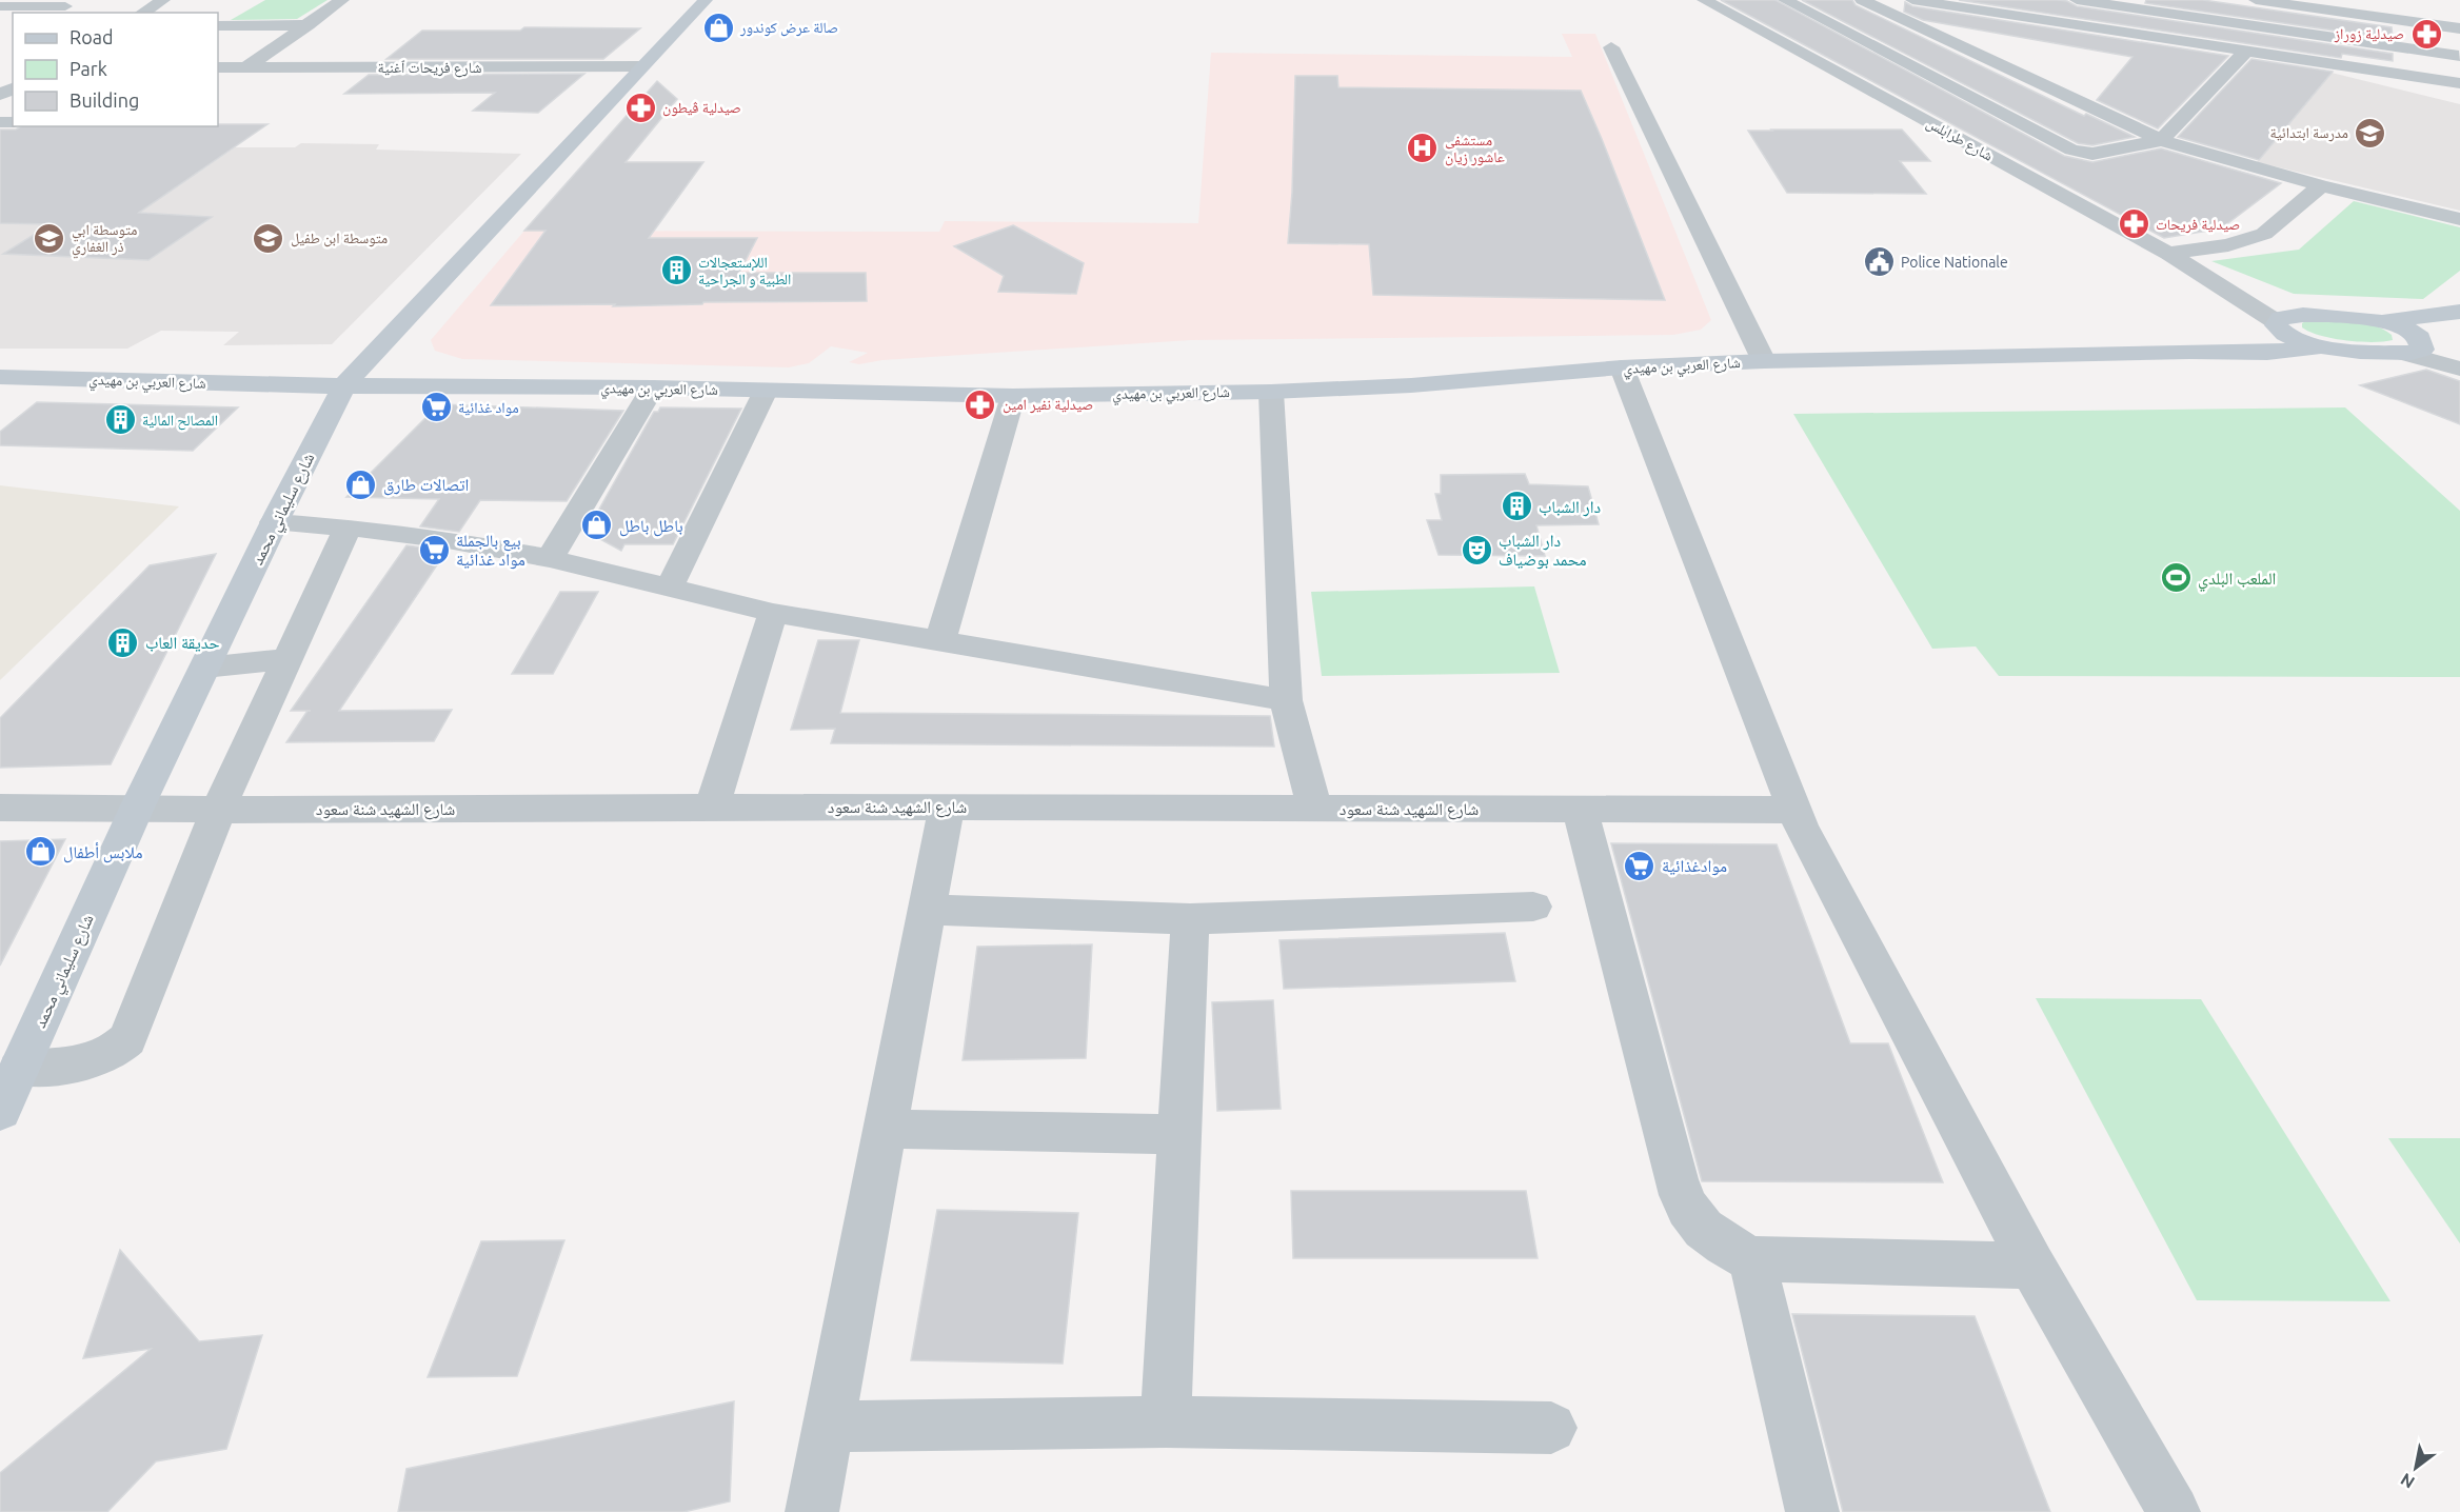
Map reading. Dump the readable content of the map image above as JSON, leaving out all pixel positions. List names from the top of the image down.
{
  "streets": {
    "street": [
      "شارع فريحات ٱغنية",
      "شارع طرابلس",
      "شارع العربي بن مهيدي",
      "شارع سليماني محمد",
      "شارع الشهيد شنة سعود"
    ]
  },
  "crossings": [
    ["شارع فريحات ٱغنية", "شارع سليماني محمد"],
    ["شارع طرابلس", "شارع العربي بن مهيدي"],
    ["شارع العربي بن مهيدي", "شارع سليماني محمد"],
    ["شارع سليماني محمد", "شارع الشهيد شنة سعود"]
  ],
  "places": {
    "shop": [
      "صالة عرض كوندور",
      "اتصالات طارق",
      "باطل باطل",
      "ملابس أطفال"
    ],
    "pharmacy": [
      "صيدلية زوراز",
      "صيدلية ڨيطون",
      "صيدلية فريحات",
      "صيدلية نفير امين"
    ],
    "school or university": ["مدرسة ابتدائية", "متوسطة ابي ذر الغفاري", "متوسطة ابن طفيل"],
    "hospital": ["مستشفى عاشور زيان"],
    "public building": ["Police Nationale"],
    "building": [
      "اللإستعجالات الطبية و الجراحية",
      "المصالح المالية",
      "دار الشباب",
      "حديقة العاب"
    ],
    "supermarket": ["مواد غذائية", "بيع بالجملة مواد غذائية", "موادغذائية"],
    "theatre": ["دار الشباب محمد بوضياف"],
    "sports": ["الملعب البلدي"]
  },
  "legend": ["Road", "Park", "Building"],
  "north": "bottom left"
}
